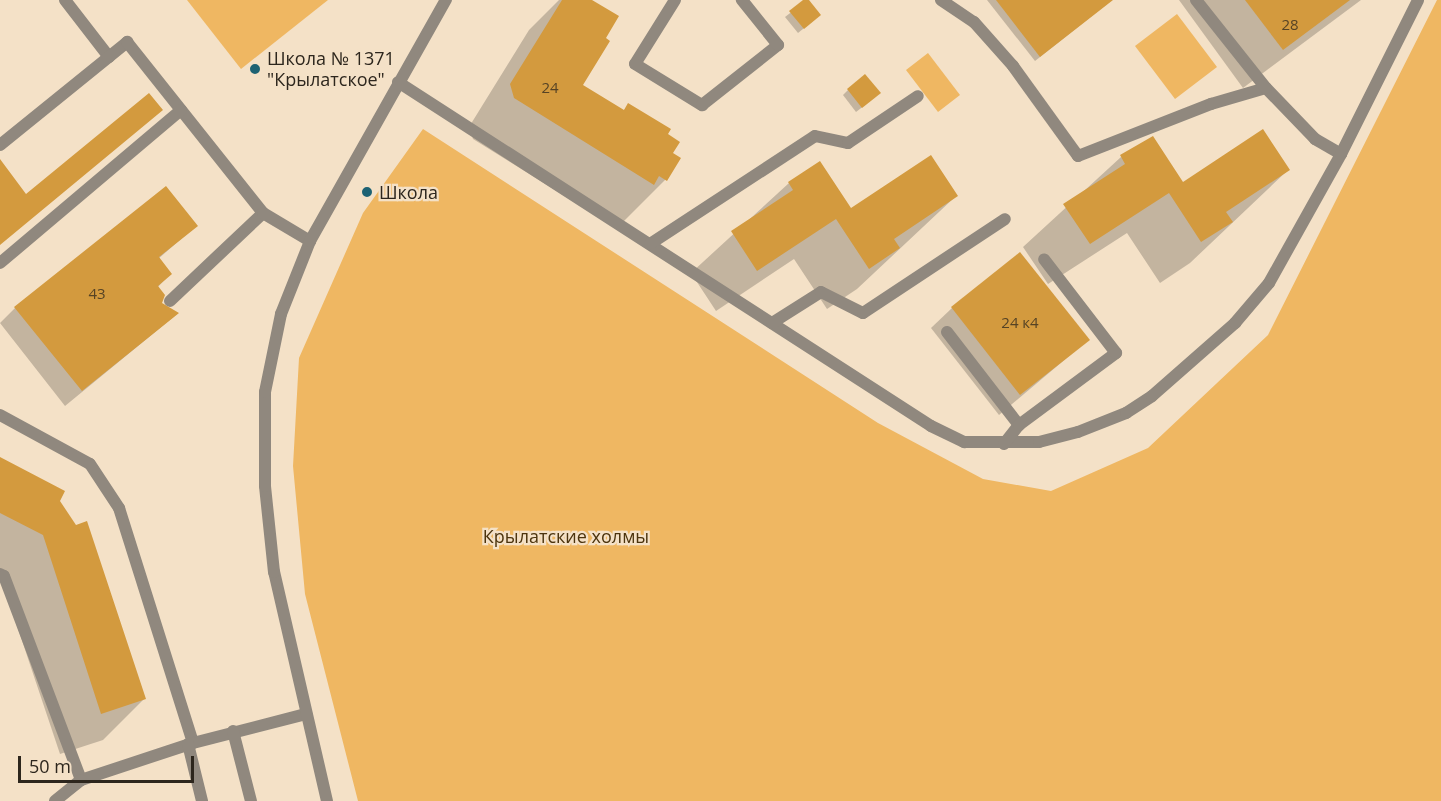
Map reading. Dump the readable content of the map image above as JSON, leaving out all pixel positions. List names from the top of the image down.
{
  "parks": ["Крылатские холмы"],
  "places": ["Школа № 1371 \"Крылатское\"", "Школа"],
  "house_numbers": [
    "28",
    "24",
    "43",
    "24 к4"
  ],
  "scale_bar": "50 m"
}
